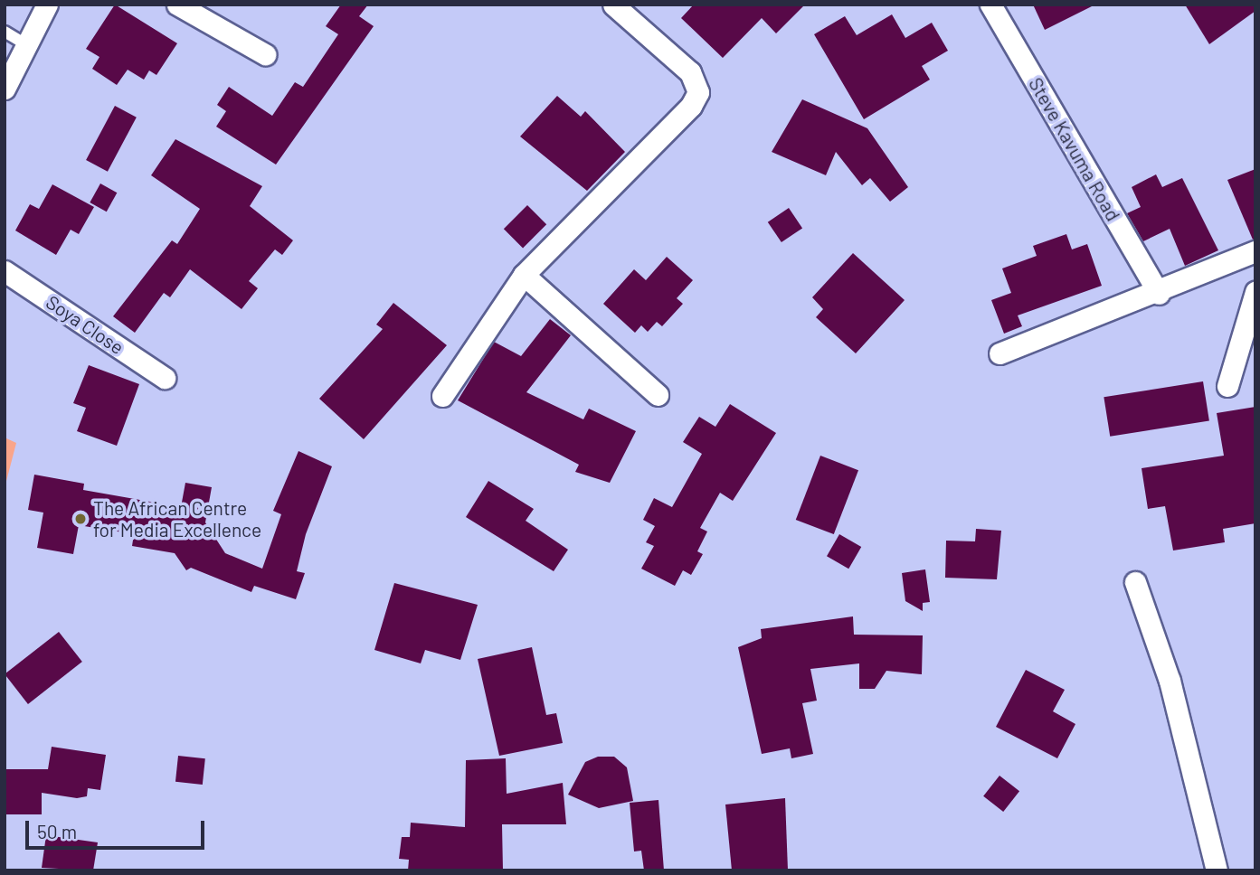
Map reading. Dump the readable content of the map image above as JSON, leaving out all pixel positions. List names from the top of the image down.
{
  "streets": {
    "street": ["Steve Kavuma Road", "Soya Close"]
  },
  "places": ["The African Centre for Media Excellence"],
  "scale_bar": "50 m"
}
